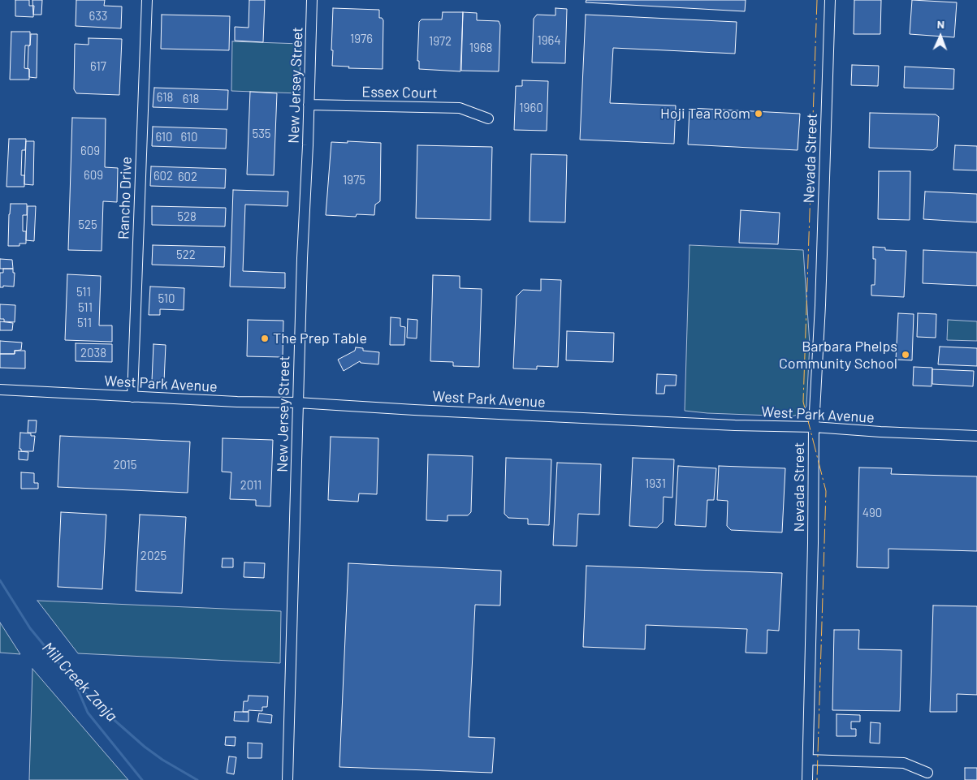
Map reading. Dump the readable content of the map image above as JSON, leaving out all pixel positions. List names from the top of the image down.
{
  "streets": {
    "street": [
      "New Jersey Street",
      "Essex Court",
      "Nevada Street",
      "Rancho Drive",
      "West Park Avenue"
    ]
  },
  "crossings": [
    ["New Jersey Street", "Essex Court"],
    ["New Jersey Street", "West Park Avenue"],
    ["Nevada Street", "West Park Avenue"],
    ["Rancho Drive", "West Park Avenue"]
  ],
  "water": ["Mill Creek Zanja"],
  "places": ["Hoji Tea Room", "The Prep Table", "Barbara Phelps Community School"],
  "house_numbers": [
    "633",
    "1976",
    "1964",
    "1972",
    "1968",
    "617",
    "618",
    "618",
    "1960",
    "535",
    "610",
    "610",
    "609",
    "609",
    "602",
    "602",
    "1975",
    "528",
    "525",
    "522",
    "511",
    "510",
    "511",
    "511",
    "2038",
    "2015",
    "1931",
    "2011",
    "490",
    "2025"
  ],
  "north": "top"
}
